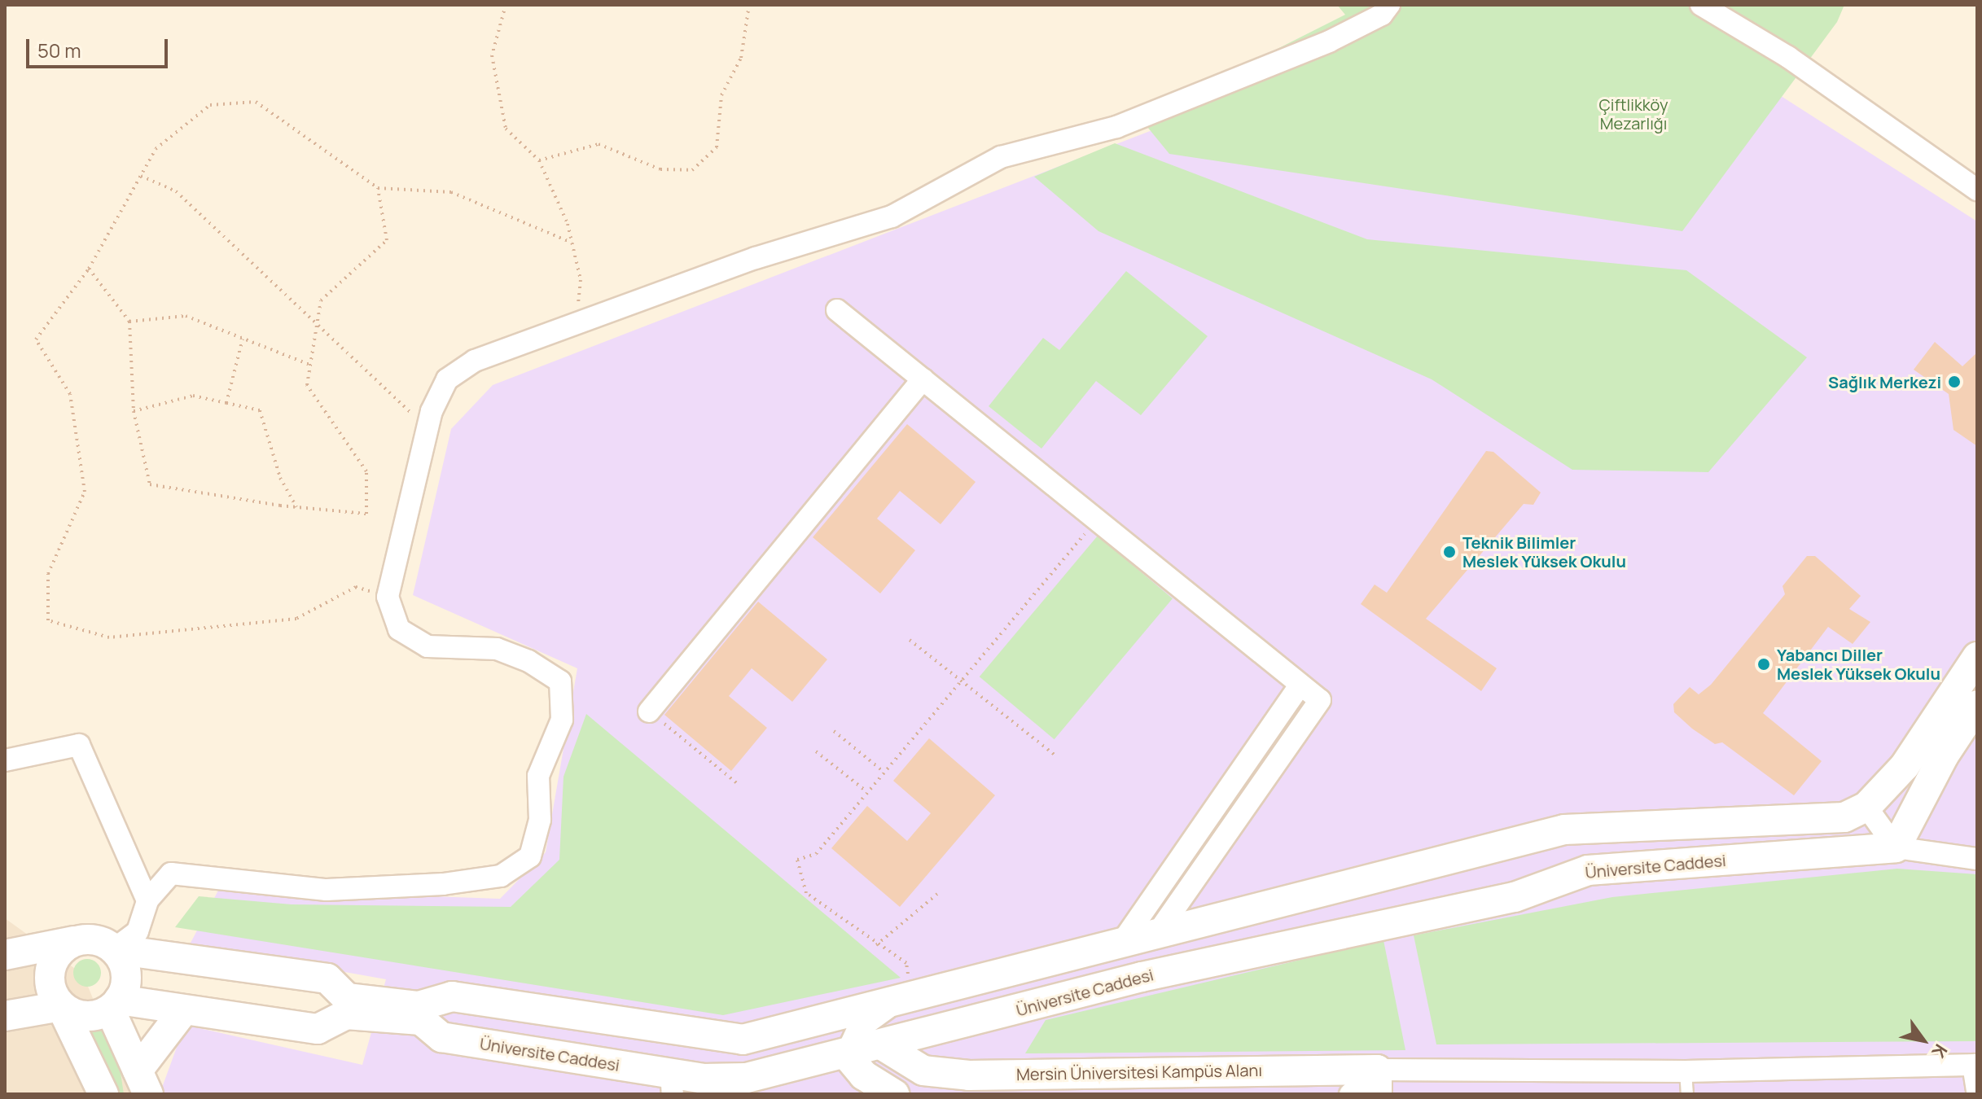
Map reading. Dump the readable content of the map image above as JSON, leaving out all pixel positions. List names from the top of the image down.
{
  "streets": {
    "main road": ["Üniversite Caddesi", "Mersin Üniversitesi Kampüs Alanı"]
  },
  "crossings": [
    ["Üniversite Caddesi", "Mersin Üniversitesi Kampüs Alanı"]
  ],
  "parks": ["Çiftlikköy Mezarlığı"],
  "places": ["Sağlık Merkezi", "Teknik Bilimler Meslek Yüksek Okulu", "Yabancı Diller Meslek Yüksek Okulu"],
  "scale_bar": "50 m",
  "north": "bottom right"
}
